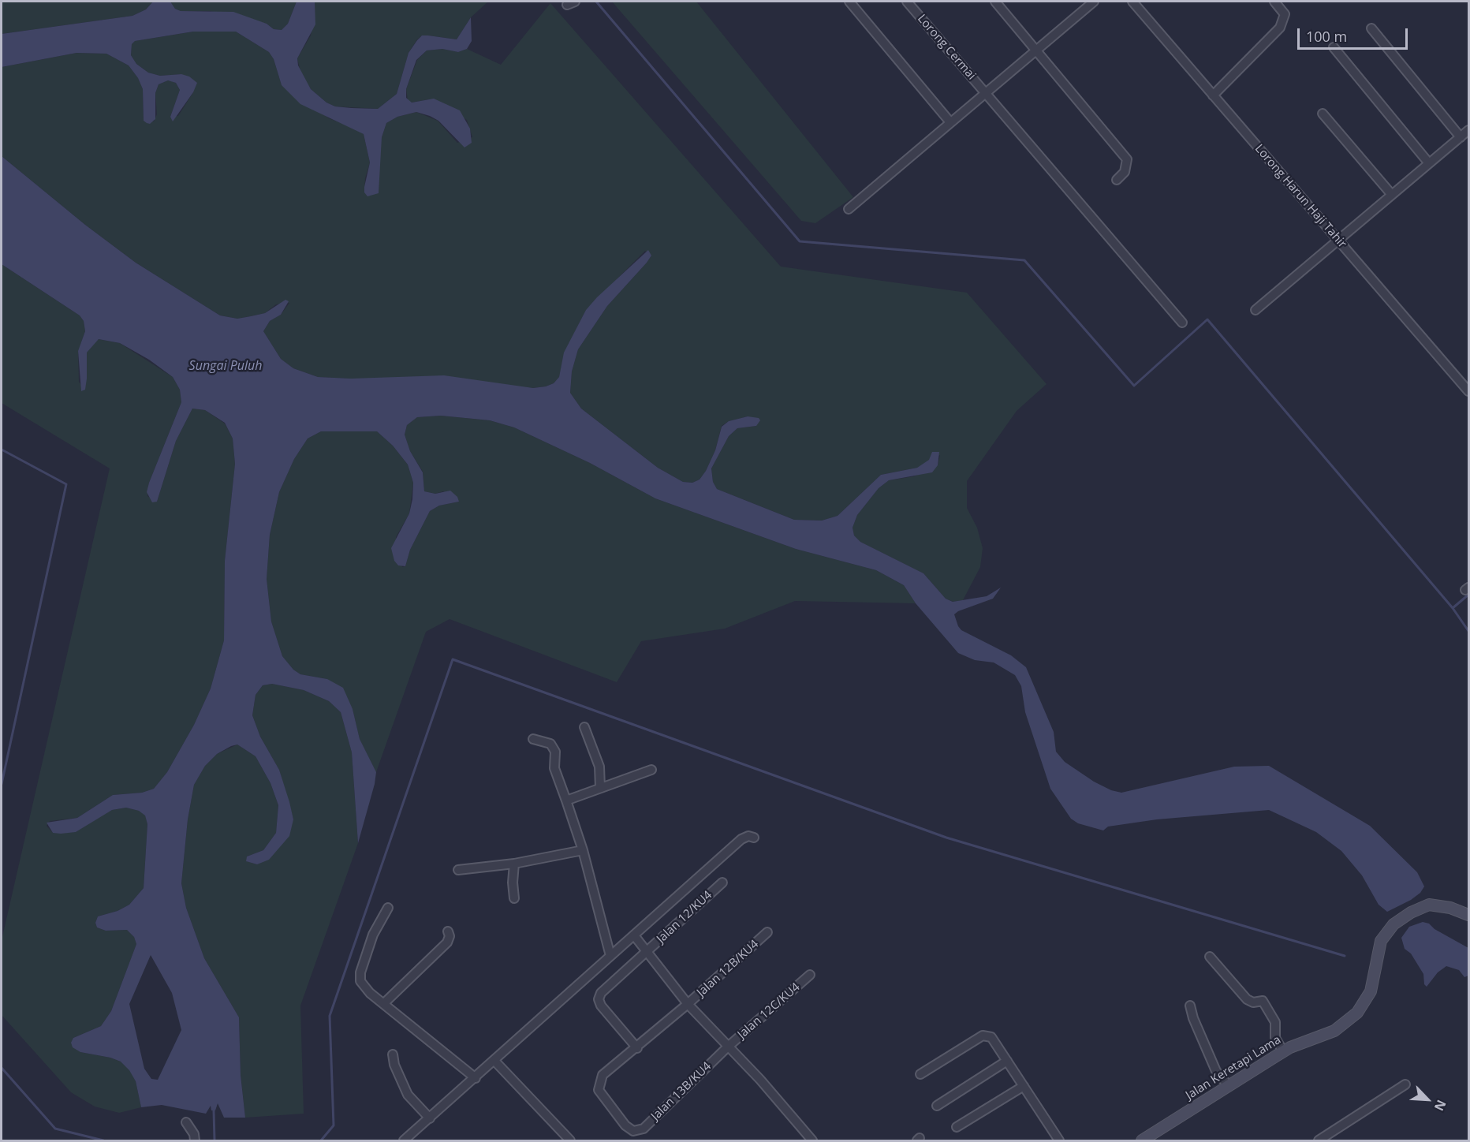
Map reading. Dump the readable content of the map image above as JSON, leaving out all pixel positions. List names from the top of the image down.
{
  "streets": {
    "street": [
      "Lorong Cermai",
      "Lorong Harun Haji Tahir",
      "Jalan 12/KU4",
      "Jalan 12B/KU4",
      "Jalan 12C/KU4",
      "Jalan Keretapi Lama",
      "Jalan 13B/KU4"
    ]
  },
  "crossings": [
    ["Jalan 12/KU4", "Jalan 12B/KU4"],
    ["Jalan 12B/KU4", "Jalan 13B/KU4"],
    ["Jalan 12C/KU4", "Jalan 13B/KU4"]
  ],
  "water": ["Sungai Puluh"],
  "scale_bar": "100 m",
  "north": "bottom right"
}
